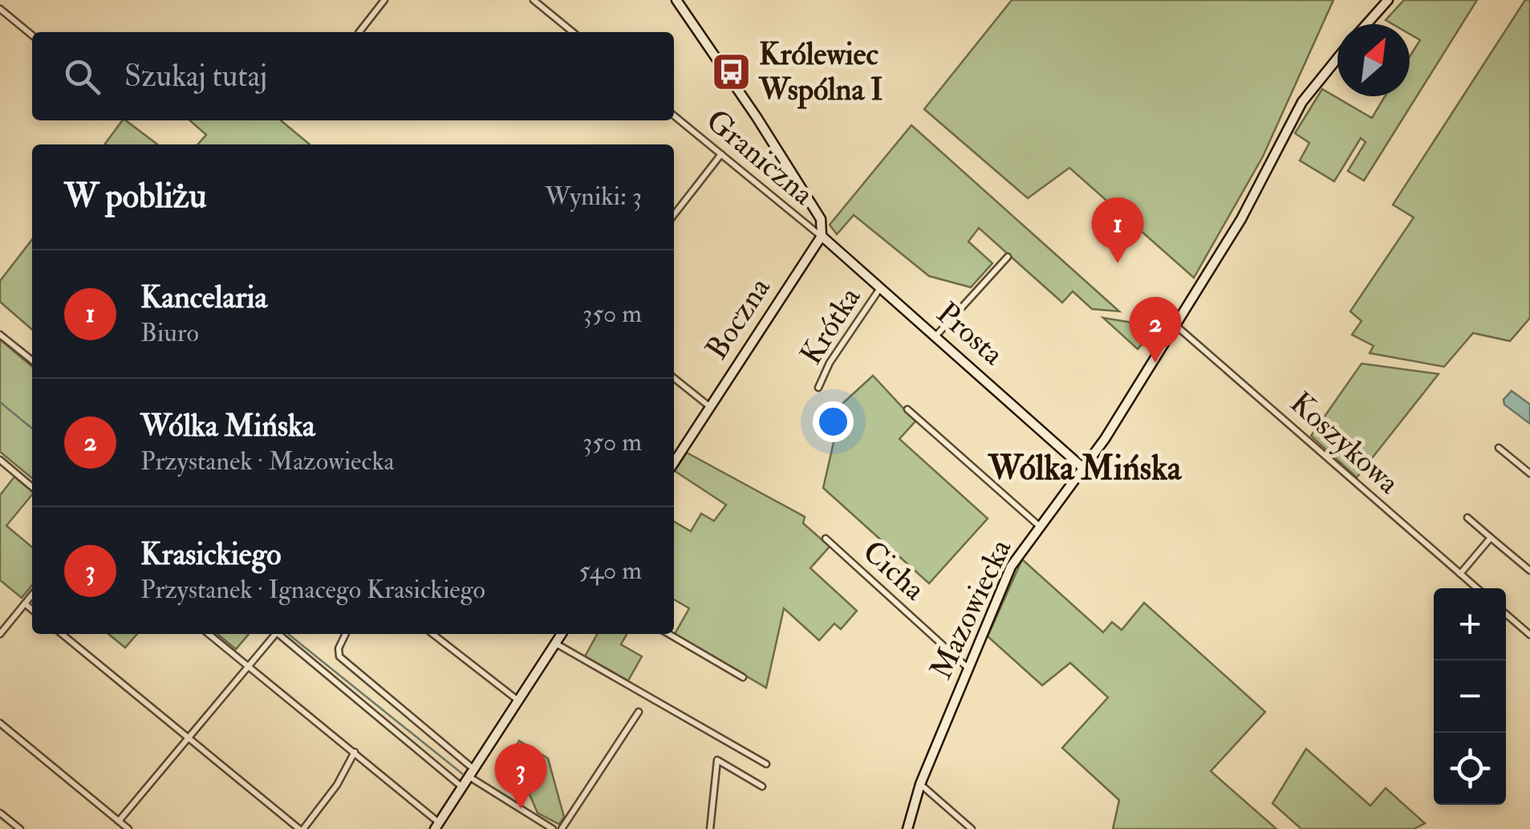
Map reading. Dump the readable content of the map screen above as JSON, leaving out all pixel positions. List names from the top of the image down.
{
  "streets": {
    "street": [
      "Graniczna",
      "Boczna",
      "Krótka",
      "Prosta",
      "Koszykowa",
      "Cicha",
      "Mazowiecka"
    ]
  },
  "crossings": [
    ["Graniczna", "Boczna"],
    ["Graniczna", "Prosta"],
    ["Boczna", "Prosta"],
    ["Krótka", "Prosta"],
    ["Prosta", "Mazowiecka"],
    ["Koszykowa", "Mazowiecka"],
    ["Cicha", "Mazowiecka"]
  ],
  "districts": ["Wólka Mińska"],
  "places": {
    "bus stop": ["Królewiec Wspólna I"]
  },
  "north": "top right",
  "page": {
    "search": "Szukaj tutaj",
    "heading": ["W pobliżu", "Wyniki: 3"],
    "pins": ["1", "2", "3"],
    "list": [
      {
        "mark": "1",
        "name": "Kancelaria",
        "note": "Biuro",
        "value": "350 m"
      },
      {
        "mark": "2",
        "name": "Wólka Mińska",
        "note": "Przystanek · Mazowiecka",
        "value": "350 m"
      },
      {
        "mark": "3",
        "name": "Krasickiego",
        "note": "Przystanek · Ignacego Krasickiego",
        "value": "540 m"
      }
    ],
    "map_buttons": ["+", "−"]
  }
}
